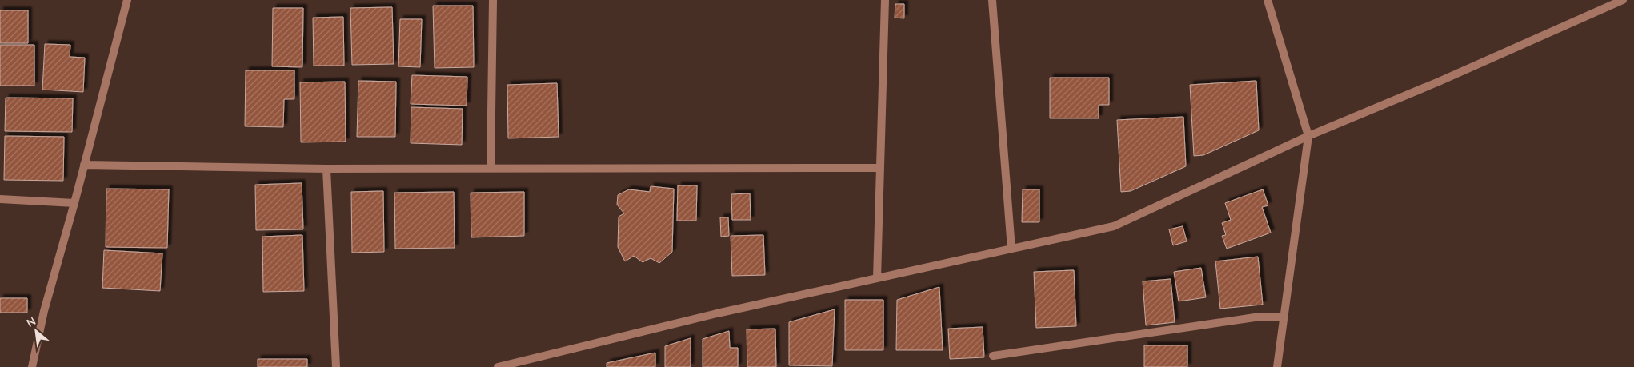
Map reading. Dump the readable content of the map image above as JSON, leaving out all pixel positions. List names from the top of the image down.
{
  "north": "top left"
}
